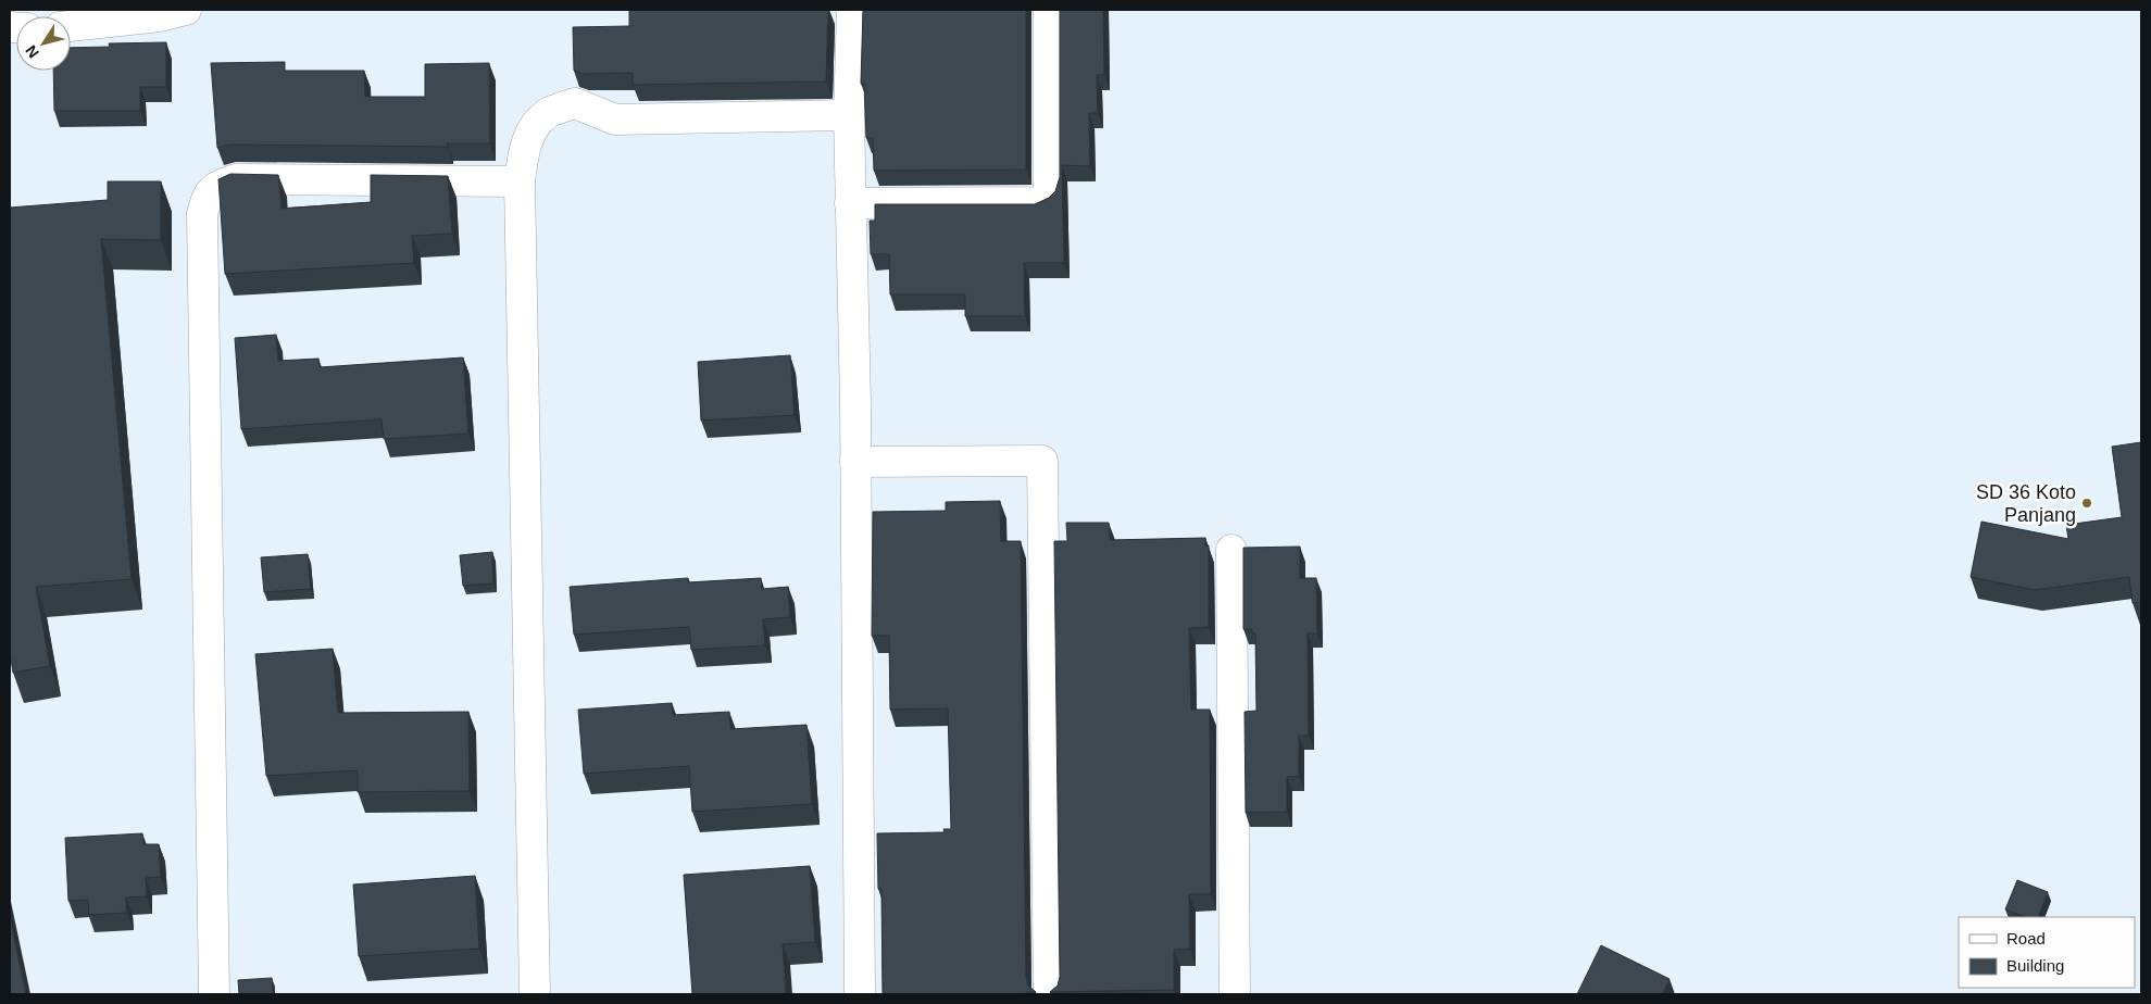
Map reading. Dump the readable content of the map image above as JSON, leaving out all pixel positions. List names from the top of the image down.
{
  "places": ["SD 36 Koto Panjang"],
  "legend": ["Road", "Building"],
  "north": "bottom left"
}
